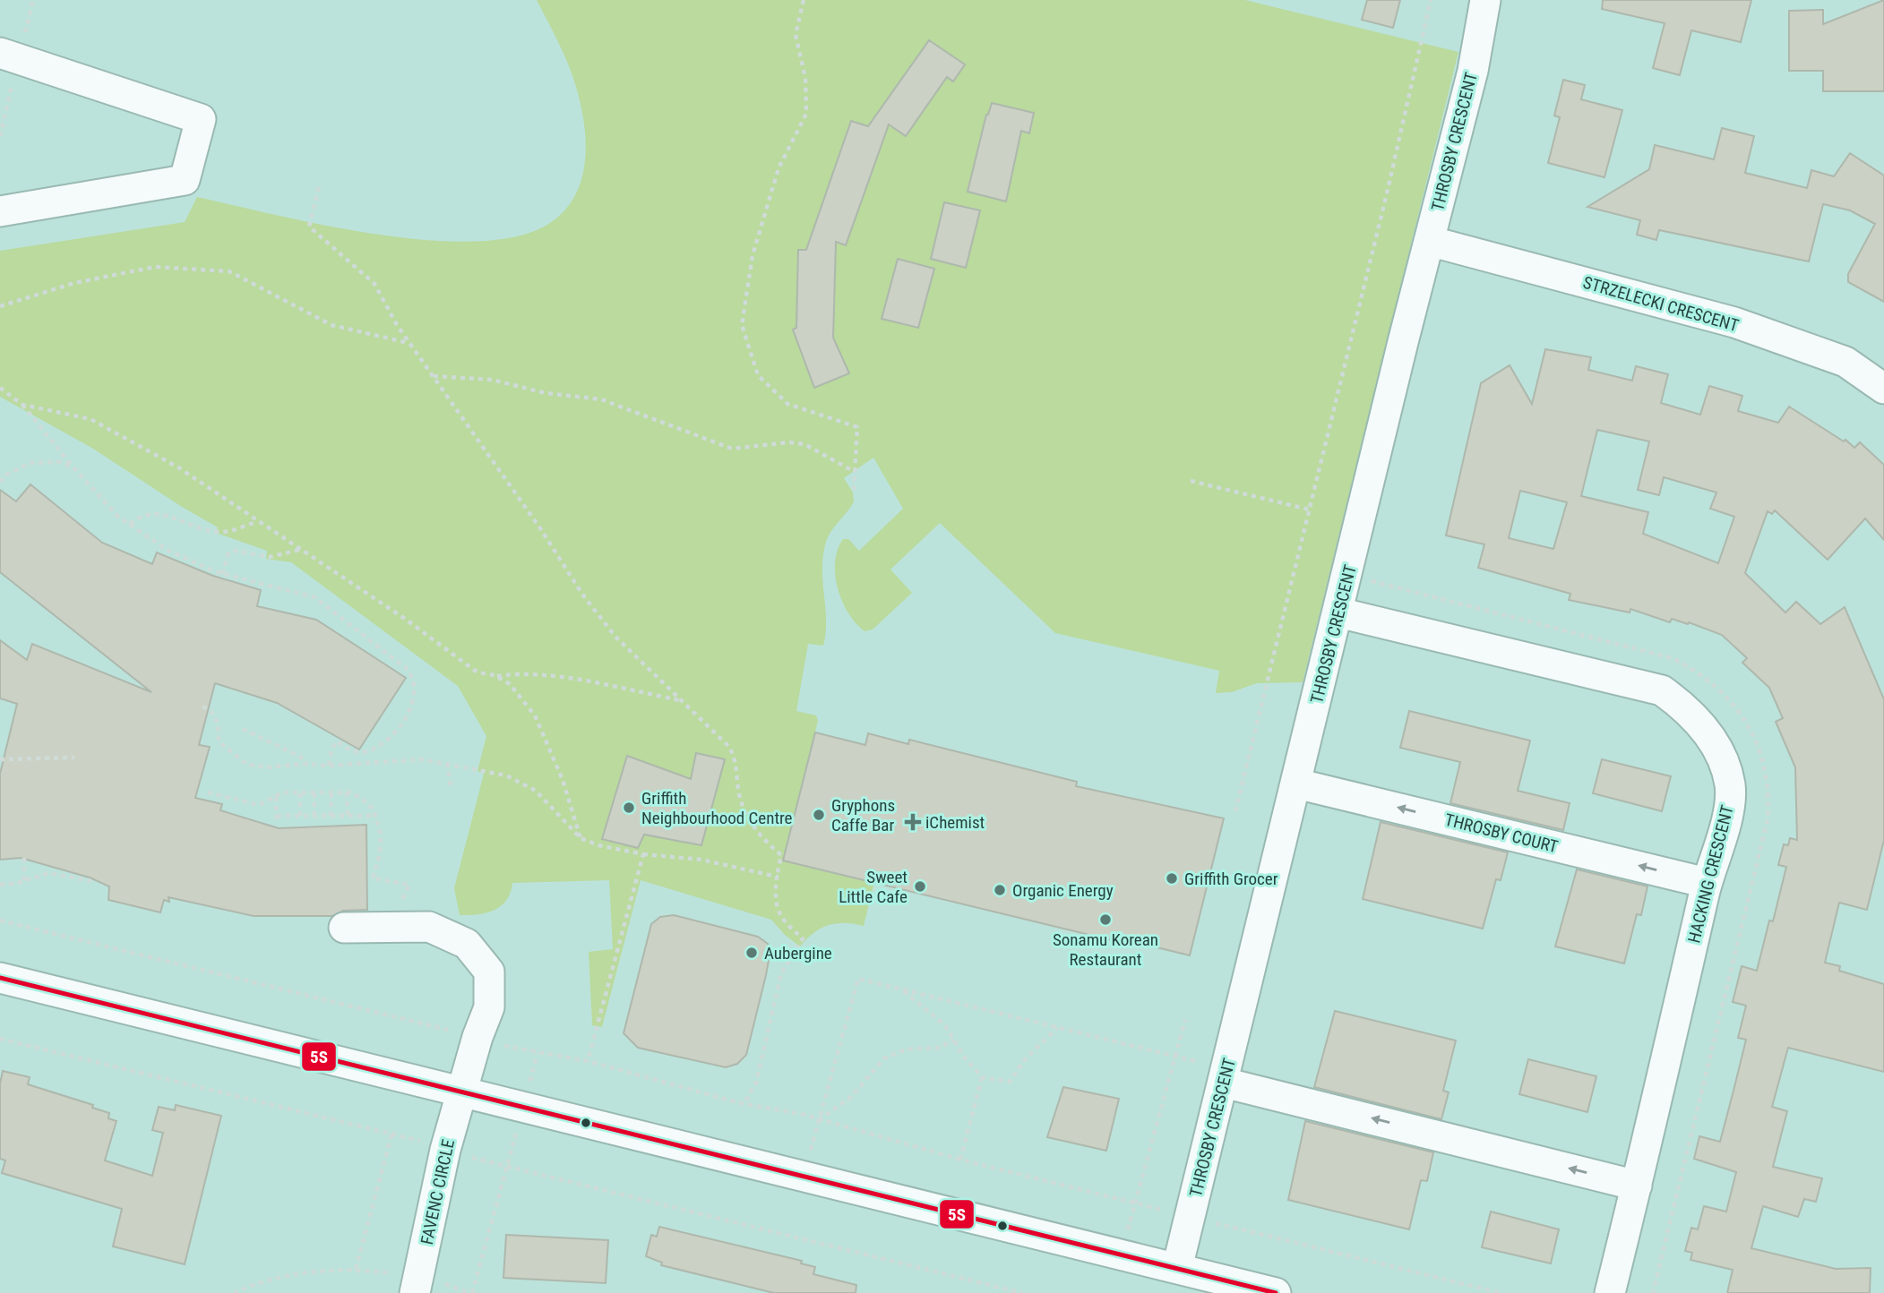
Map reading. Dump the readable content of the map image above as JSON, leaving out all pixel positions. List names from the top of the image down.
{
  "streets": {
    "street": [
      "THROSBY CRESCENT",
      "STRZELECKI CRESCENT",
      "THROSBY COURT",
      "HACKING CRESCENT",
      "FAVENC CIRCLE"
    ]
  },
  "crossings": [
    ["THROSBY CRESCENT", "STRZELECKI CRESCENT"],
    ["THROSBY CRESCENT", "THROSBY COURT"],
    ["THROSBY CRESCENT", "HACKING CRESCENT"],
    ["THROSBY COURT", "HACKING CRESCENT"]
  ],
  "one_way": ["THROSBY COURT"],
  "places": {
    "other": [
      "Griffith Neighbourhood Centre",
      "Gryphons Caffe Bar",
      "Griffith Grocer",
      "Sweet Little Cafe",
      "Organic Energy",
      "Sonamu Korean Restaurant",
      "Aubergine"
    ],
    "health": ["iChemist"]
  },
  "lines": ["transit line 5S"]
}
